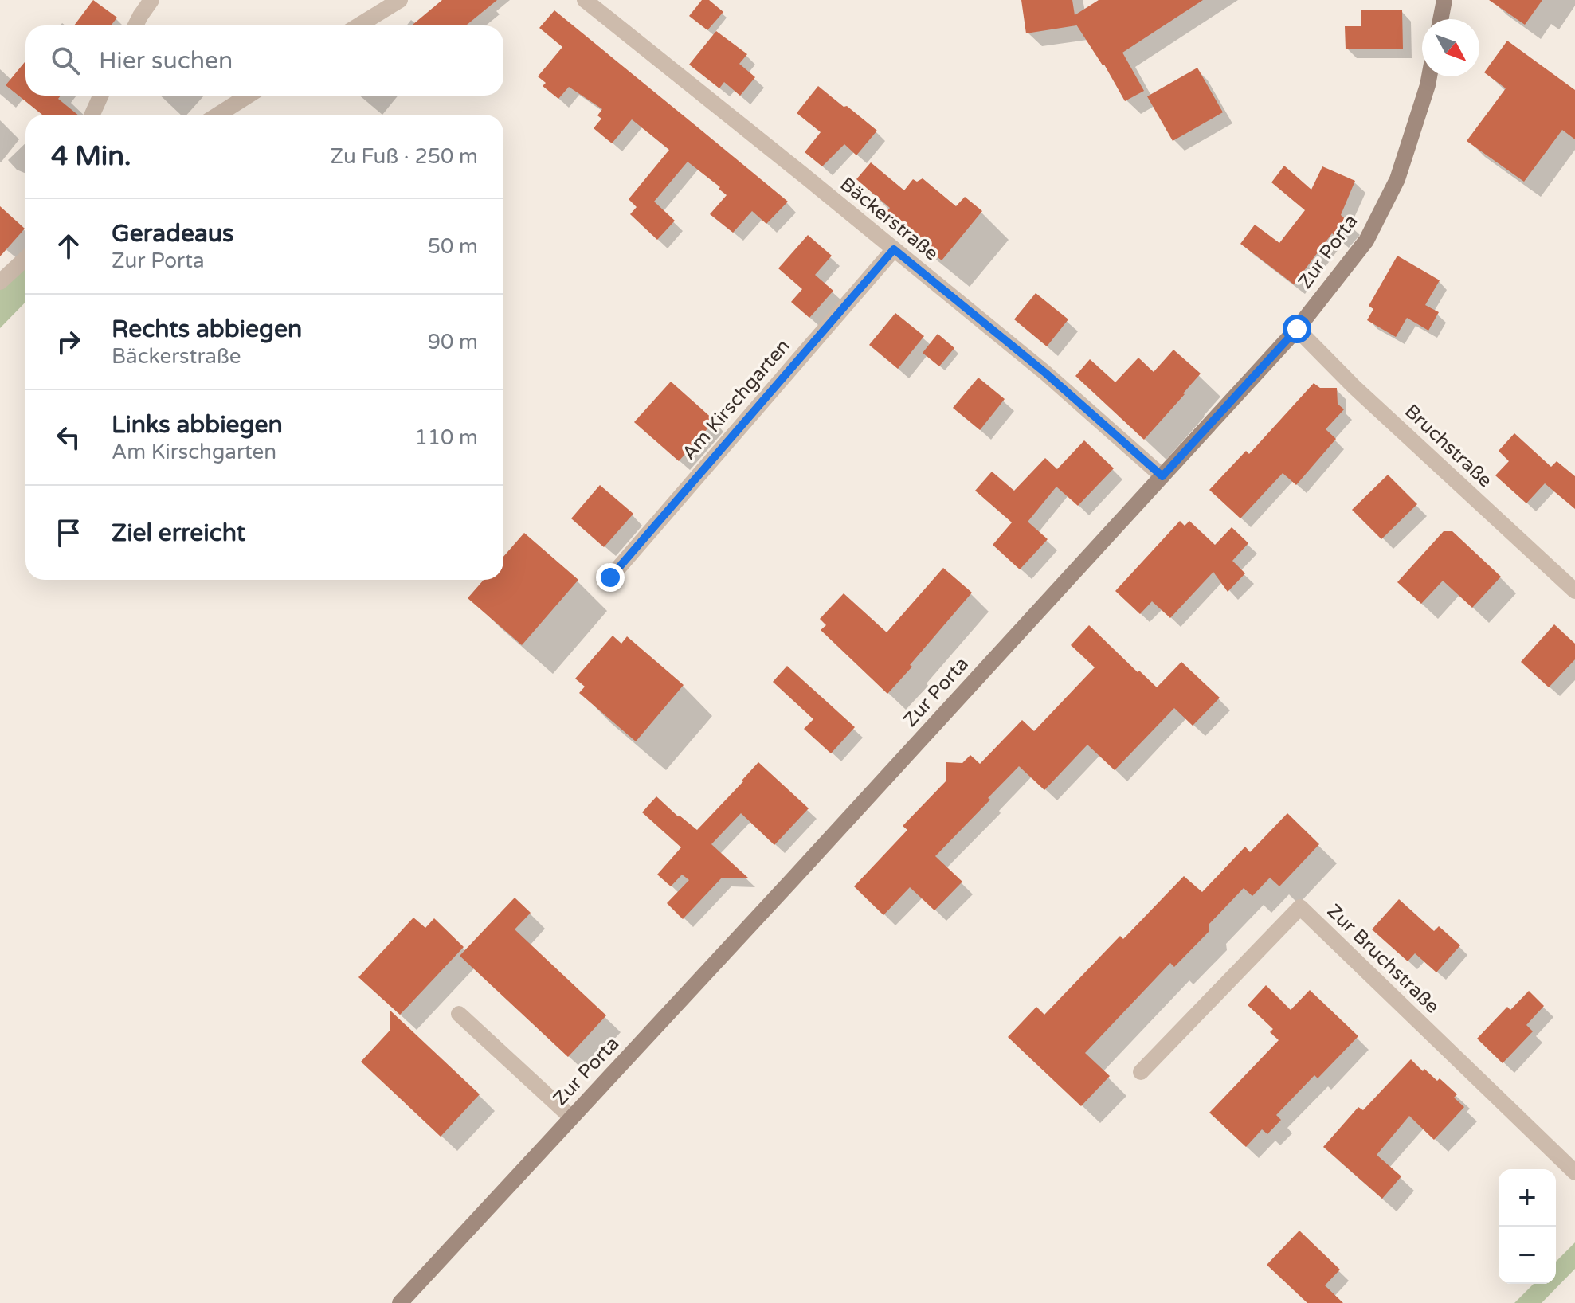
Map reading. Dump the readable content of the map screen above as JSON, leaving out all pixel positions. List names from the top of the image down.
{
  "streets": {
    "main road": ["Zur Porta"],
    "street": [
      "Bäckerstraße",
      "Am Kirschgarten",
      "Bruchstraße",
      "Zur Bruchstraße"
    ]
  },
  "crossings": [
    ["Bäckerstraße", "Zur Porta"],
    ["Bäckerstraße", "Am Kirschgarten"],
    ["Zur Porta", "Bruchstraße"]
  ],
  "north": "bottom right",
  "page": {
    "search": "Hier suchen",
    "heading": ["4 Min.", "Zu Fuß · 250 m"],
    "list": [
      ["Geradeaus", "Zur Porta", "50 m"],
      ["Rechts abbiegen", "Bäckerstraße", "90 m"],
      ["Links abbiegen", "Am Kirschgarten", "110 m"],
      "Ziel erreicht"
    ],
    "map_buttons": ["+", "−"]
  }
}
